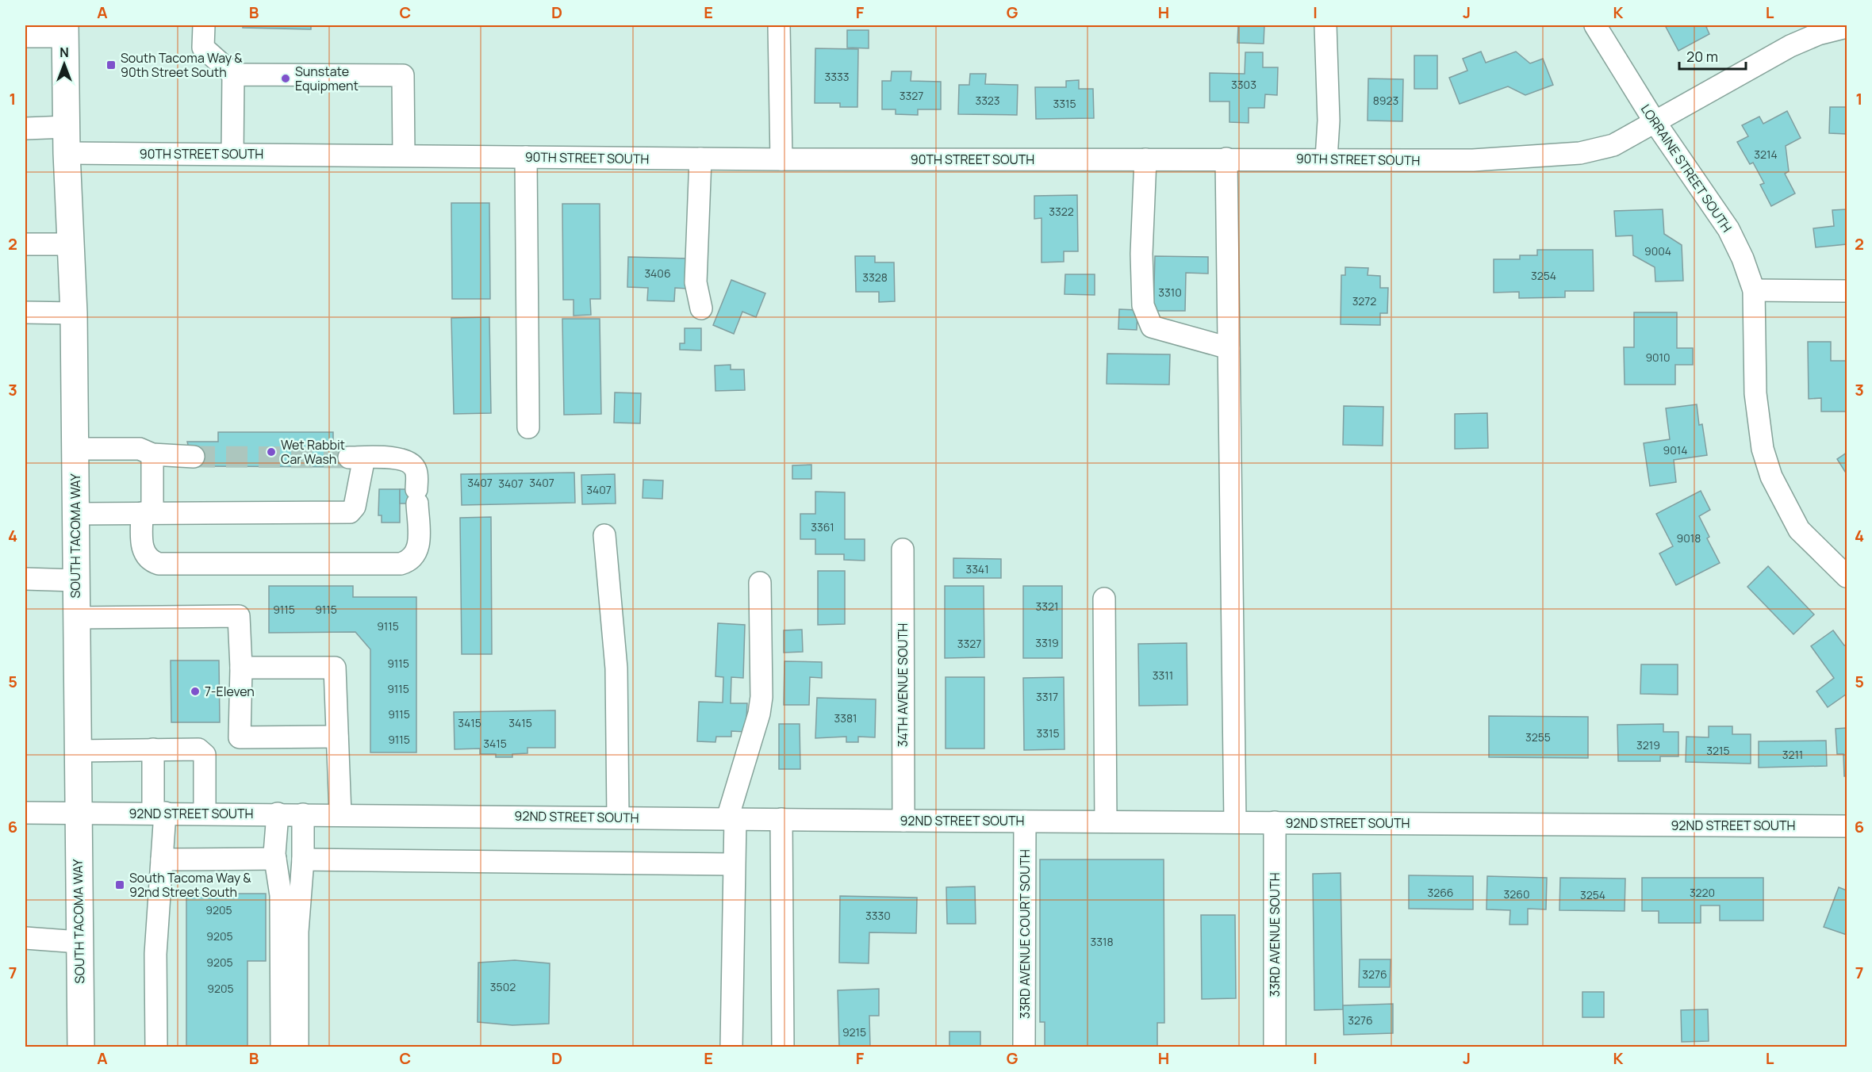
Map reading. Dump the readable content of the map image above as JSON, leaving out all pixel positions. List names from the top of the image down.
{
  "streets": {
    "main road": ["SOUTH TACOMA WAY"],
    "street": [
      "90TH STREET SOUTH",
      "LORRAINE STREET SOUTH",
      "34TH AVENUE SOUTH",
      "92ND STREET SOUTH",
      "33RD AVENUE COURT SOUTH",
      "33RD AVENUE SOUTH"
    ]
  },
  "crossings": [
    ["90TH STREET SOUTH", "LORRAINE STREET SOUTH"],
    ["90TH STREET SOUTH", "SOUTH TACOMA WAY"],
    ["SOUTH TACOMA WAY", "92ND STREET SOUTH"],
    ["34TH AVENUE SOUTH", "92ND STREET SOUTH"],
    ["92ND STREET SOUTH", "33RD AVENUE COURT SOUTH"],
    ["92ND STREET SOUTH", "33RD AVENUE SOUTH"]
  ],
  "places": {
    "transit": ["South Tacoma Way & 90th Street South", "South Tacoma Way & 92nd Street South"],
    "other": ["Sunstate Equipment", "Wet Rabbit Car Wash", "7-Eleven"]
  },
  "house_numbers": [
    "3333",
    "3303",
    "3327",
    "3323",
    "8923",
    "3315",
    "3214",
    "3322",
    "9004",
    "3406",
    "3254",
    "3328",
    "3310",
    "3272",
    "9010",
    "9014",
    "3407",
    "3407",
    "3407",
    "3407",
    "3361",
    "9018",
    "3341",
    "3321",
    "9115",
    "9115",
    "9115",
    "3319",
    "3327",
    "9115",
    "3311",
    "9115",
    "3317",
    "9115",
    "3381",
    "3415",
    "3415",
    "3315",
    "3255",
    "9115",
    "3415",
    "3219",
    "3215",
    "3211",
    "3266",
    "3220",
    "3260",
    "3254",
    "9205",
    "3330",
    "9205",
    "3318",
    "9205",
    "3276",
    "3502",
    "9205",
    "3276",
    "9215"
  ],
  "scale_bar": "20 m",
  "north": "top",
  "grid": {
    "columns": [
      "A",
      "B",
      "C",
      "D",
      "E",
      "F",
      "G",
      "H",
      "I",
      "J",
      "K",
      "L"
    ],
    "rows": [
      "1",
      "2",
      "3",
      "4",
      "5",
      "6",
      "7"
    ]
  }
}
